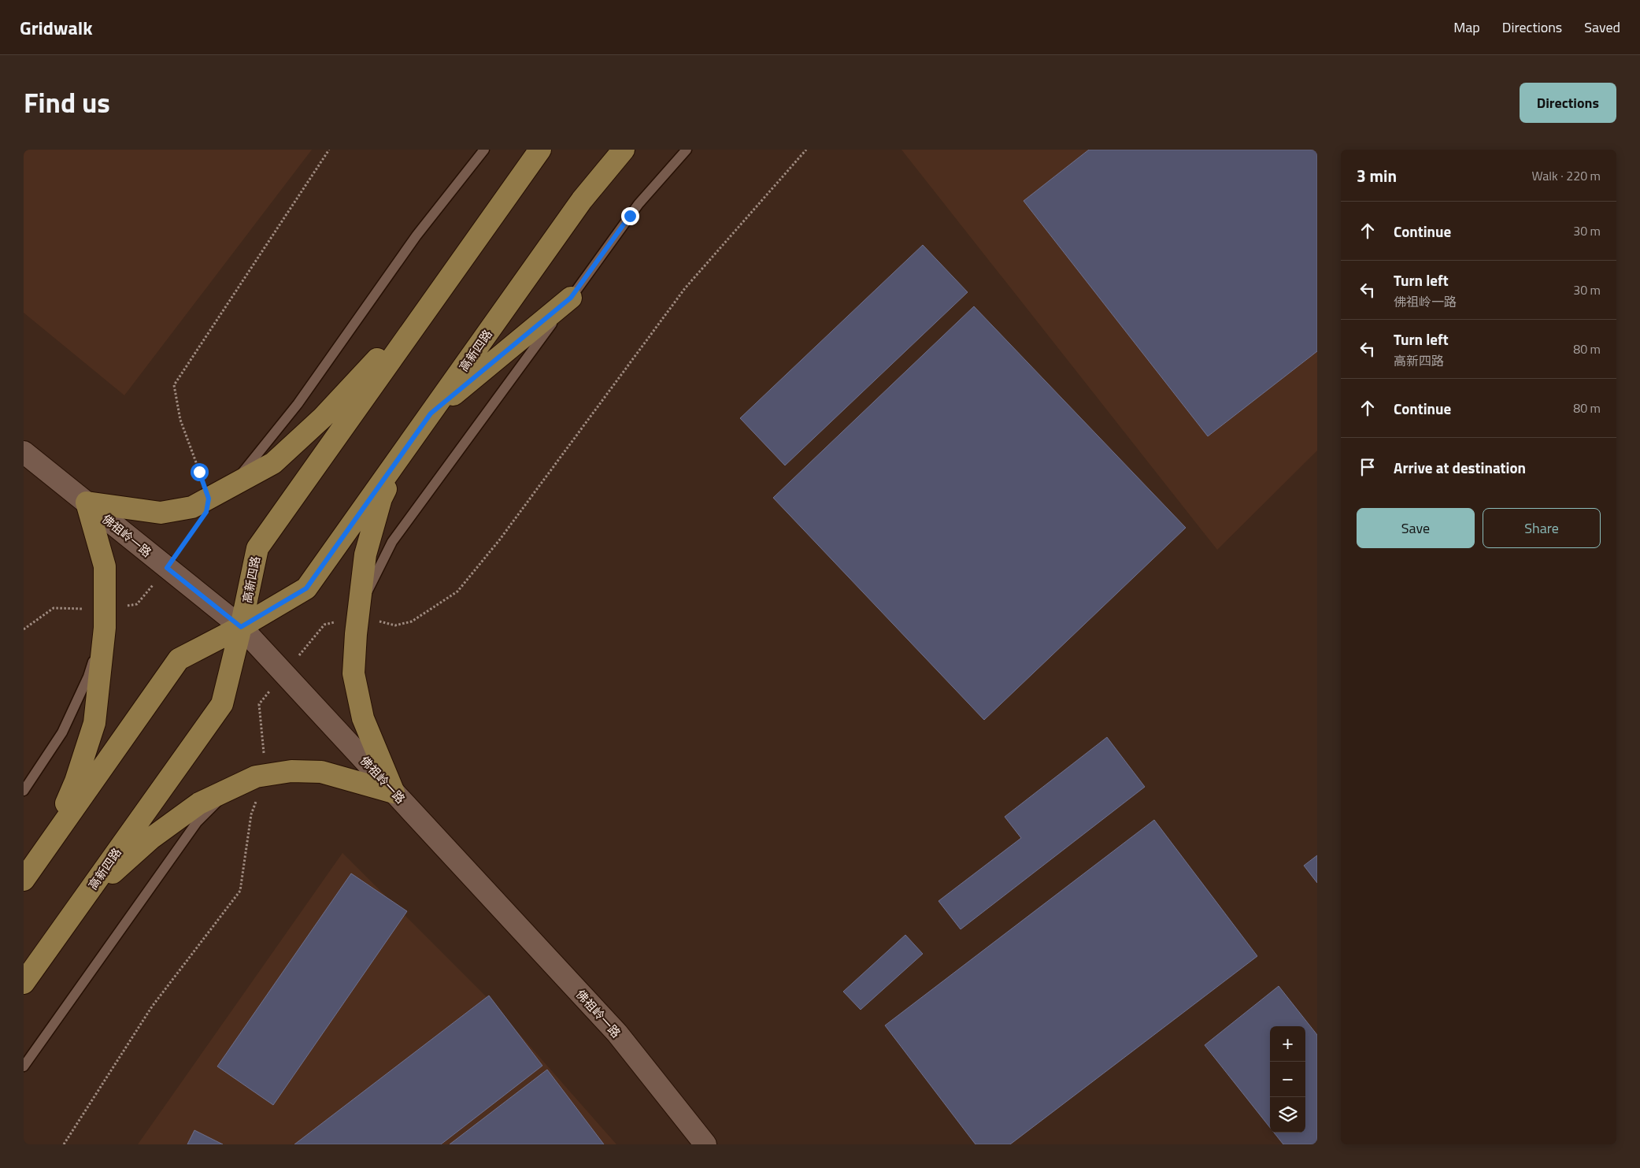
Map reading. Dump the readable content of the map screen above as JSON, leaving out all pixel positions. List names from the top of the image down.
{
  "streets": {
    "main road": ["高新四路"],
    "street": ["佛祖岭一路"]
  },
  "crossings": [
    ["高新四路", "佛祖岭一路"]
  ],
  "page": {
    "header": "Gridwalk",
    "nav": ["Map", "Directions", "Saved"],
    "title": "Find us",
    "buttons": [
      "Directions",
      ["Save", "Share"]
    ],
    "heading": ["3 min", "Walk · 220 m"],
    "list": [
      ["Continue", "30 m"],
      ["Turn left", "佛祖岭一路", "30 m"],
      ["Turn left", "高新四路", "80 m"],
      ["Continue", "80 m"],
      "Arrive at destination"
    ],
    "map_buttons": ["+", "−"]
  }
}
